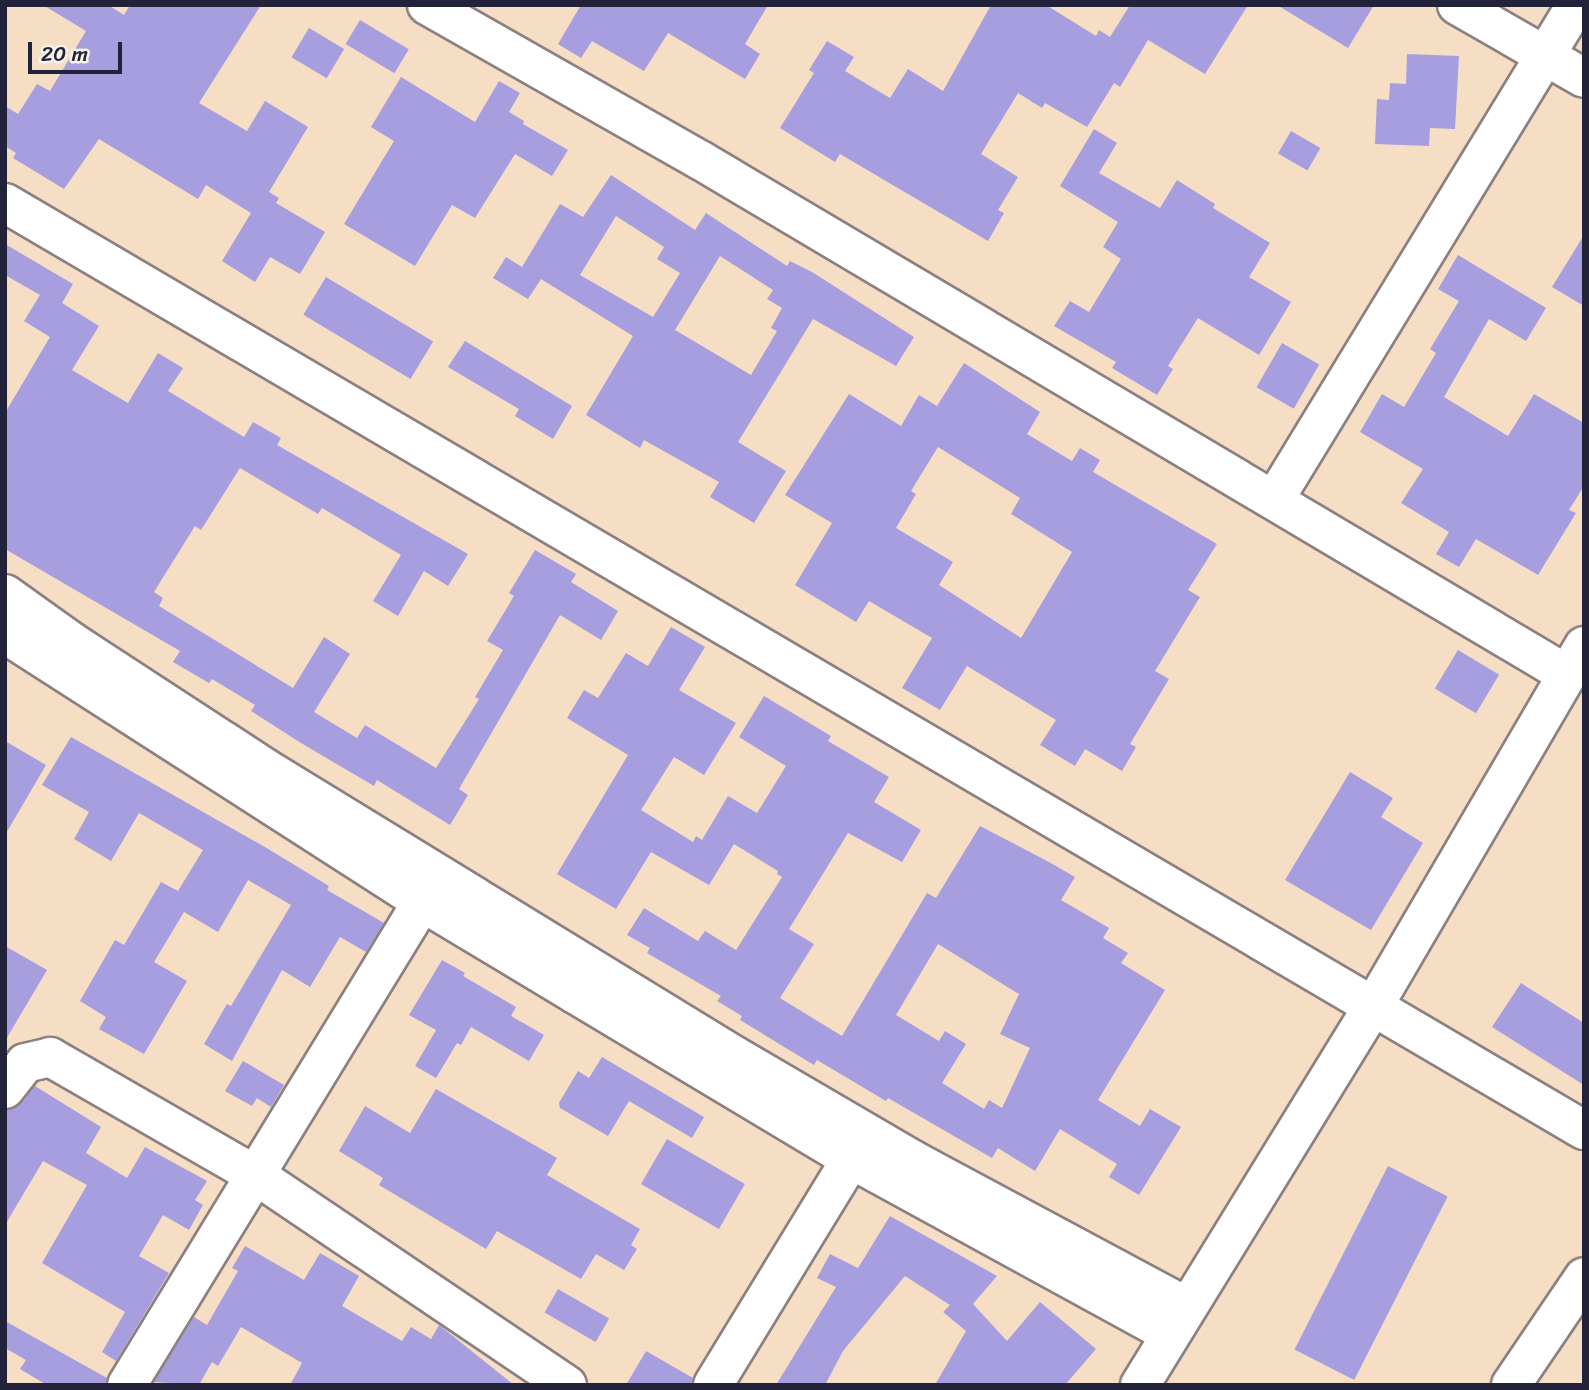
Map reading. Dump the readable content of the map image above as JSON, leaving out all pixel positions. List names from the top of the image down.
{
  "scale_bar": "20 m"
}
